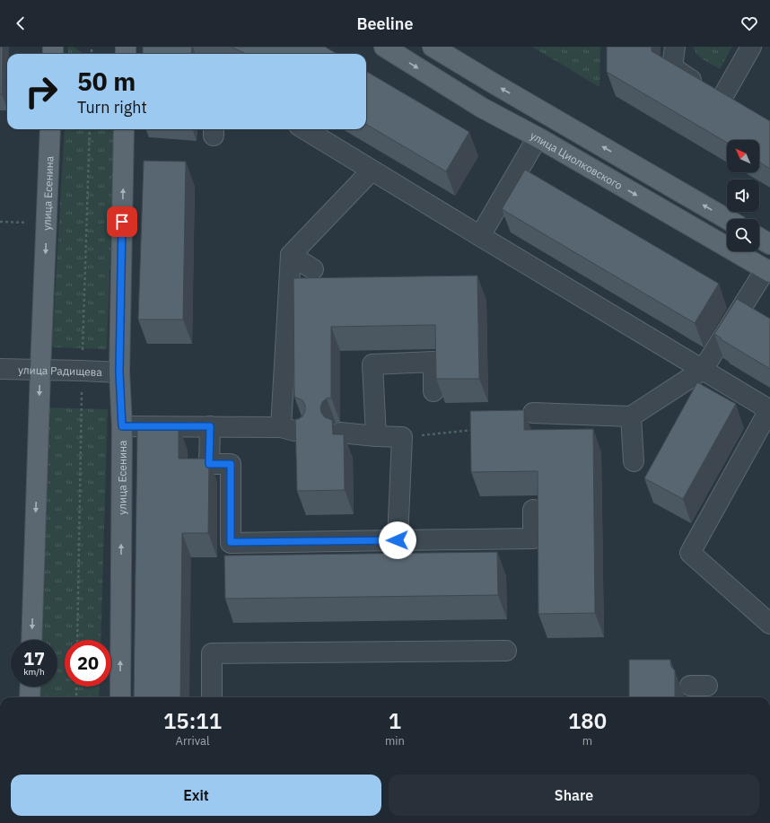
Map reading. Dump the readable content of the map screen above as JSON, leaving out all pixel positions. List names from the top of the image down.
{
  "streets": {
    "main road": ["улица Циолковского", "улица Есенина"],
    "street": ["улица Радищева"]
  },
  "crossings": [
    ["улица Есенина", "улица Радищева"]
  ],
  "north": "top left",
  "page": {
    "header": "Beeline",
    "turn": ["50 m", "Turn right"],
    "speed": "17 km/h",
    "limit": "20",
    "eta": [
      "15:11",
      "Arrival",
      "1",
      "min",
      "180",
      "m"
    ],
    "buttons": ["Exit", "Share"]
  }
}
